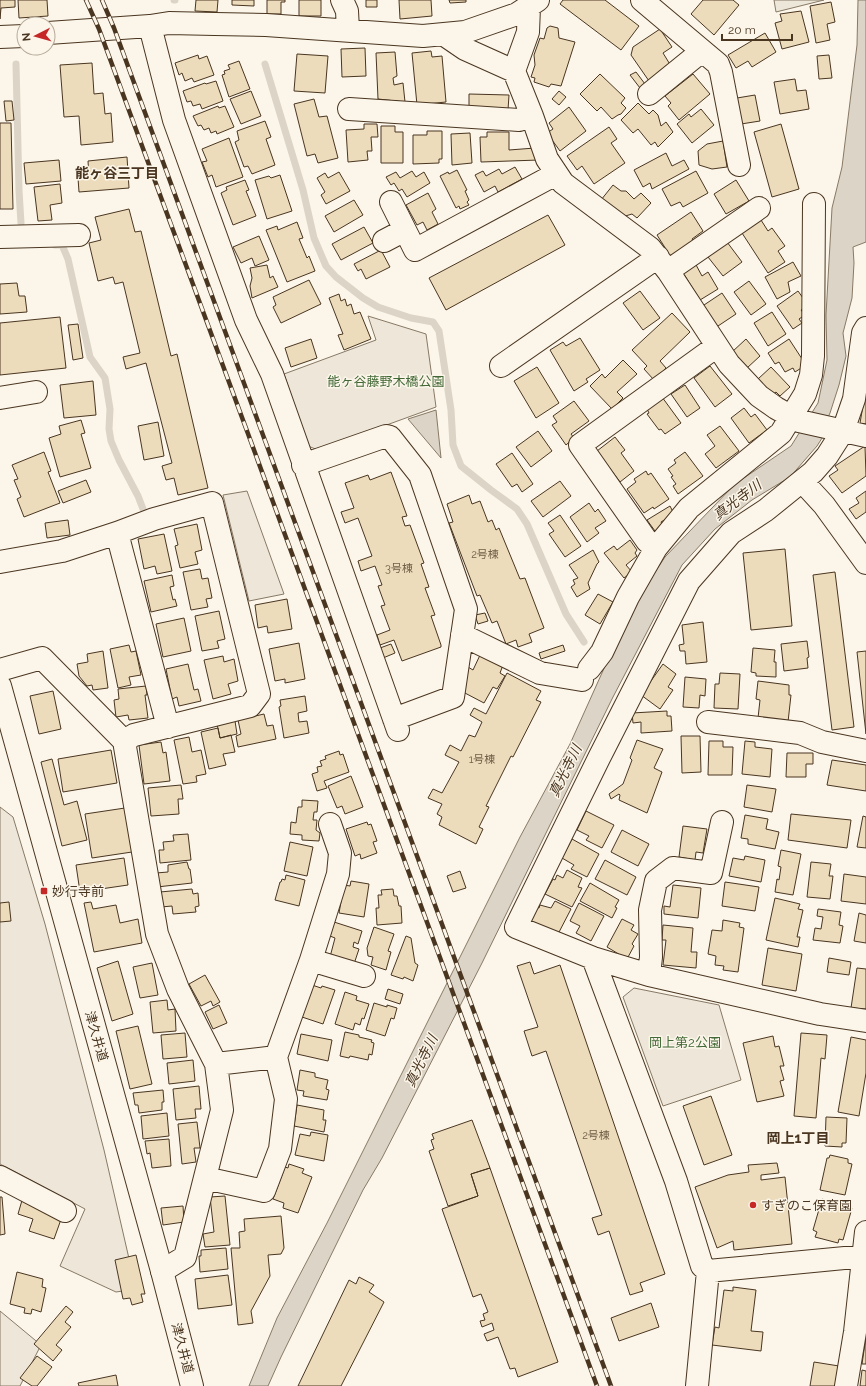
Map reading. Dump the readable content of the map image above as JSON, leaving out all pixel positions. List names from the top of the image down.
{
  "streets": {
    "street": ["津久井道"]
  },
  "districts": ["能ヶ谷三丁目", "岡上1丁目"],
  "water": ["真光寺川"],
  "parks": ["能ヶ谷藤野木橋公園", "岡上第2公園"],
  "places": {
    "transit": ["妙行寺前"],
    "other": ["すぎのこ保育園"]
  },
  "house_numbers": [
    "2号棟",
    "3号棟",
    "1号棟",
    "2号棟"
  ],
  "scale_bar": "20 m",
  "north": "left"
}
